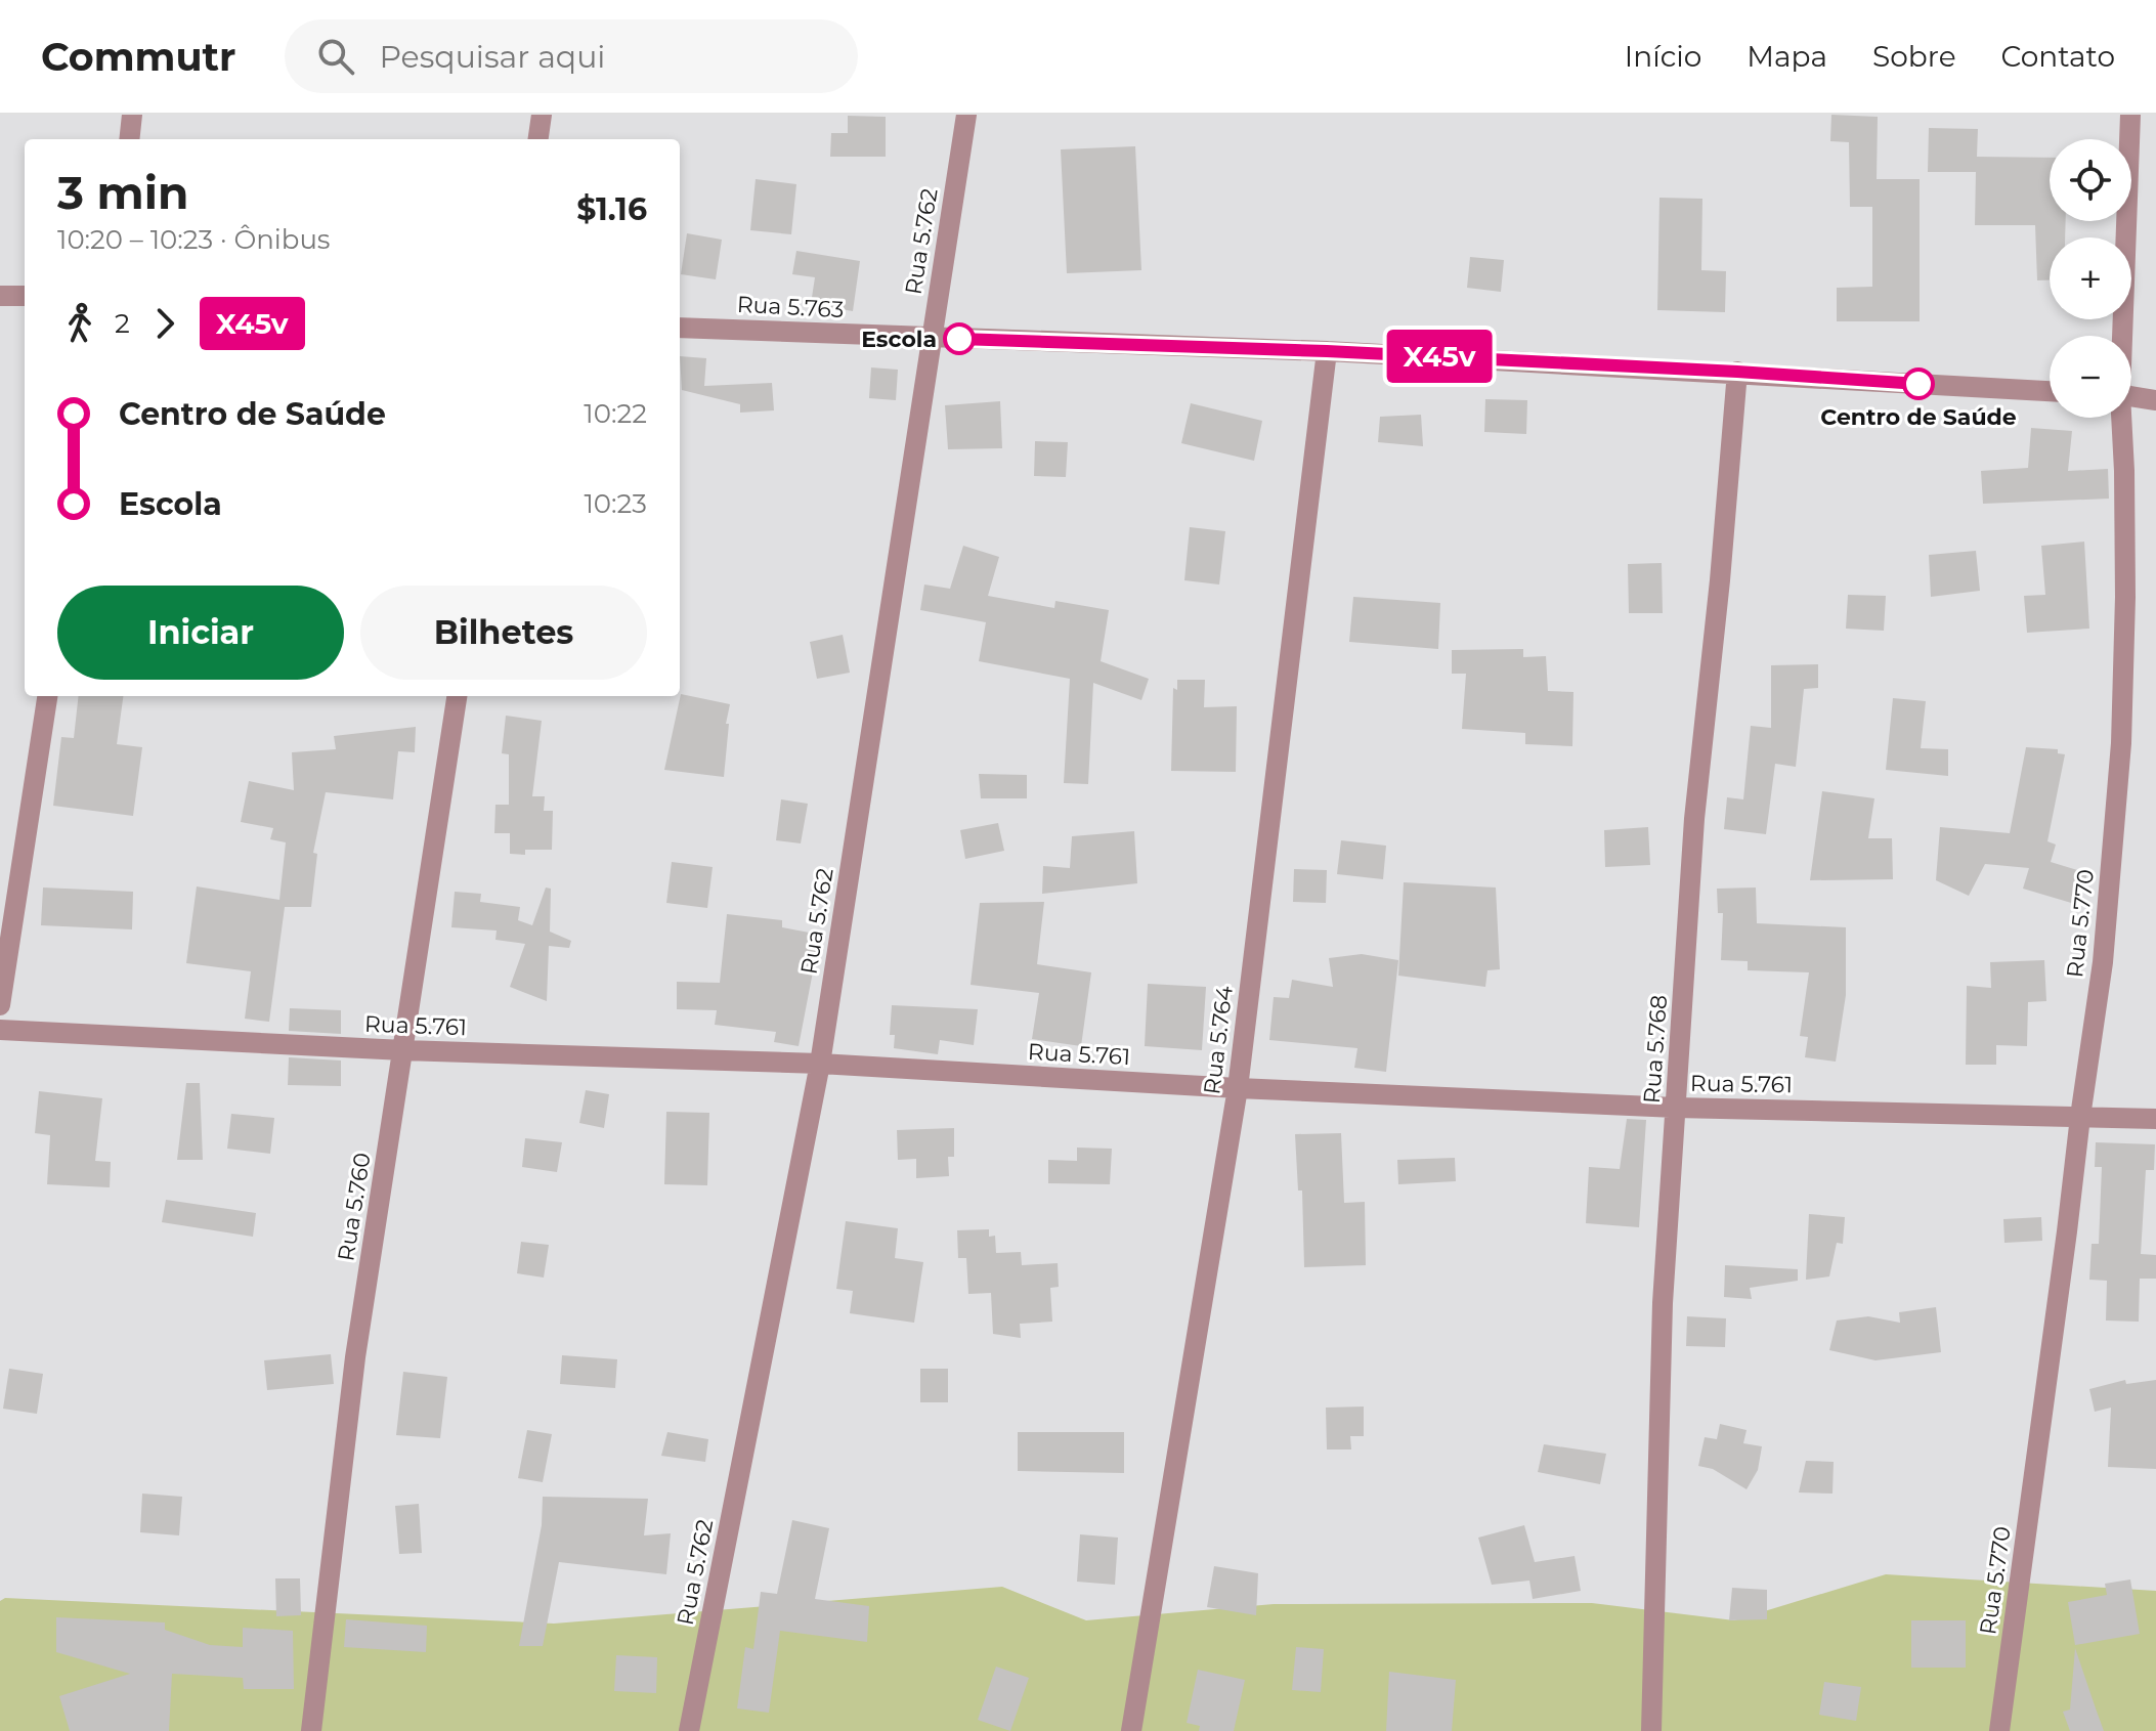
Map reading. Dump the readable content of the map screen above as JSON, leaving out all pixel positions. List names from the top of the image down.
{
  "streets": {
    "street": [
      "Rua 5.762",
      "Rua 5.763",
      "Rua 5.770",
      "Rua 5.761",
      "Rua 5.764",
      "Rua 5.768",
      "Rua 5.760"
    ]
  },
  "crossings": [
    ["Rua 5.762", "Rua 5.763"],
    ["Rua 5.762", "Rua 5.761"],
    ["Rua 5.763", "Rua 5.764"],
    ["Rua 5.763", "Rua 5.768"],
    ["Rua 5.770", "Rua 5.761"],
    ["Rua 5.761", "Rua 5.764"],
    ["Rua 5.761", "Rua 5.768"],
    ["Rua 5.761", "Rua 5.760"]
  ],
  "places": ["Escola", "Centro de Saúde"],
  "lines": ["bus line X45v"],
  "page": {
    "header": "Commutr",
    "search": "Pesquisar aqui",
    "nav": [
      "Início",
      "Mapa",
      "Sobre",
      "Contato"
    ],
    "on_map": "X45v",
    "map_buttons": ["+", "−"],
    "heading": ["3 min", "10:20 – 10:23 · Ônibus", "$1.16"],
    "legs": ["2", "X45v"],
    "list": [
      {
        "name": "Centro de Saúde",
        "value": "10:22"
      },
      {
        "name": "Escola",
        "value": "10:23"
      }
    ],
    "buttons": ["Iniciar", "Bilhetes"]
  }
}
